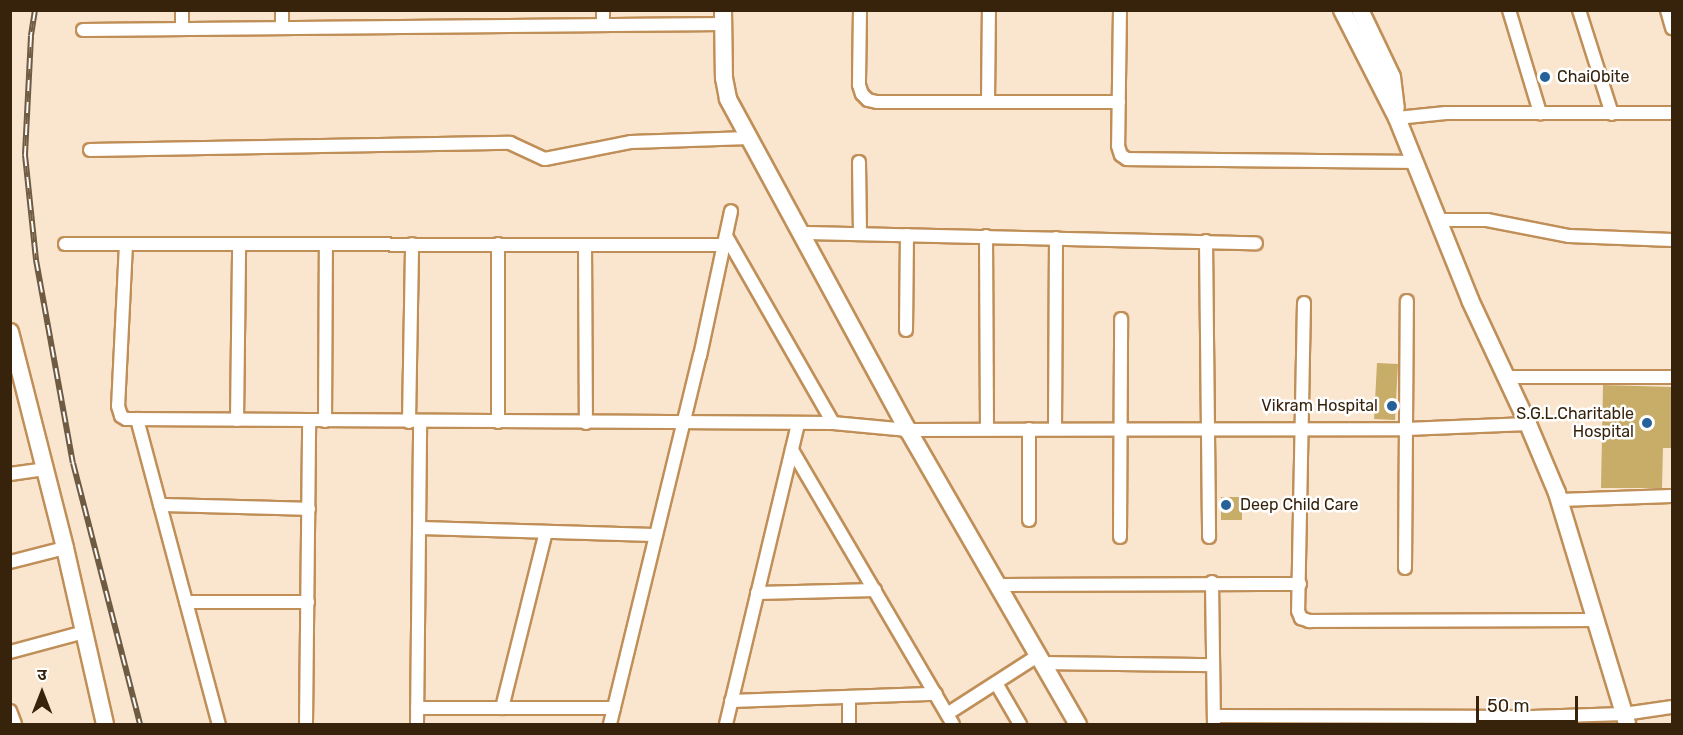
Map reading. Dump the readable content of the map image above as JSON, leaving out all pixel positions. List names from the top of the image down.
{
  "places": [
    "ChaiObite",
    "Vikram Hospital",
    "S.G.L.Charitable Hospital",
    "Deep Child Care"
  ],
  "scale_bar": "50 m",
  "north": "top"
}
